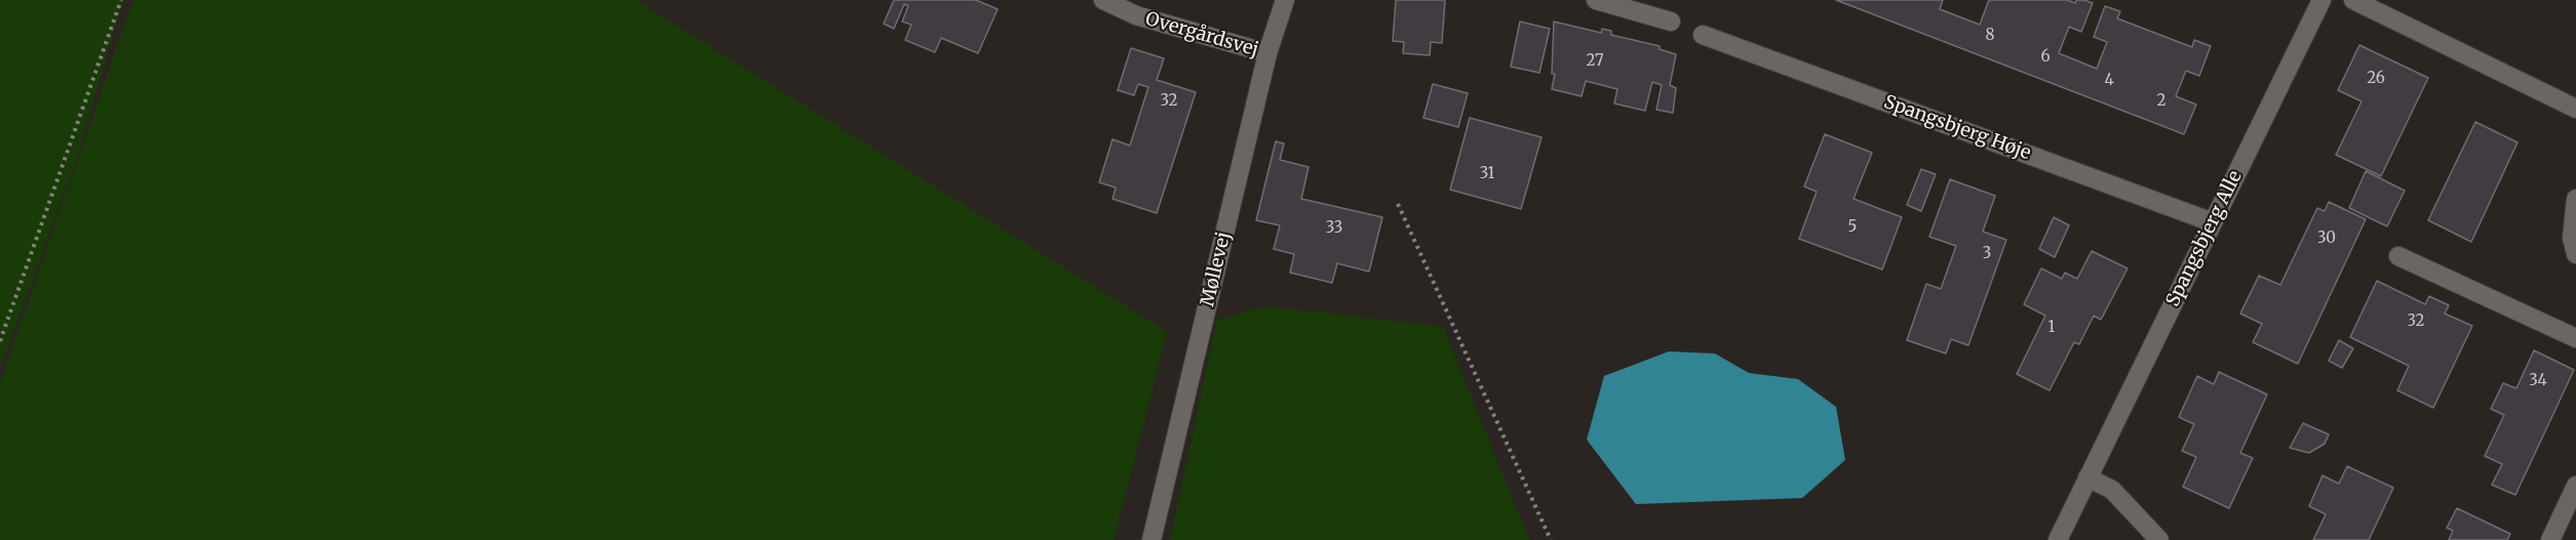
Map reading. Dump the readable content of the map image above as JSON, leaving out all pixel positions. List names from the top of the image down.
{
  "streets": {
    "street": [
      "Overgårdsvej",
      "Spangsbjerg Høje",
      "Spangsbjerg Alle",
      "Møllevej"
    ]
  },
  "crossings": [
    ["Overgårdsvej", "Møllevej"],
    ["Spangsbjerg Høje", "Spangsbjerg Alle"]
  ],
  "house_numbers": [
    "8",
    "6",
    "27",
    "26",
    "4",
    "32",
    "2",
    "31",
    "5",
    "33",
    "30",
    "3",
    "32",
    "1",
    "34"
  ]
}
